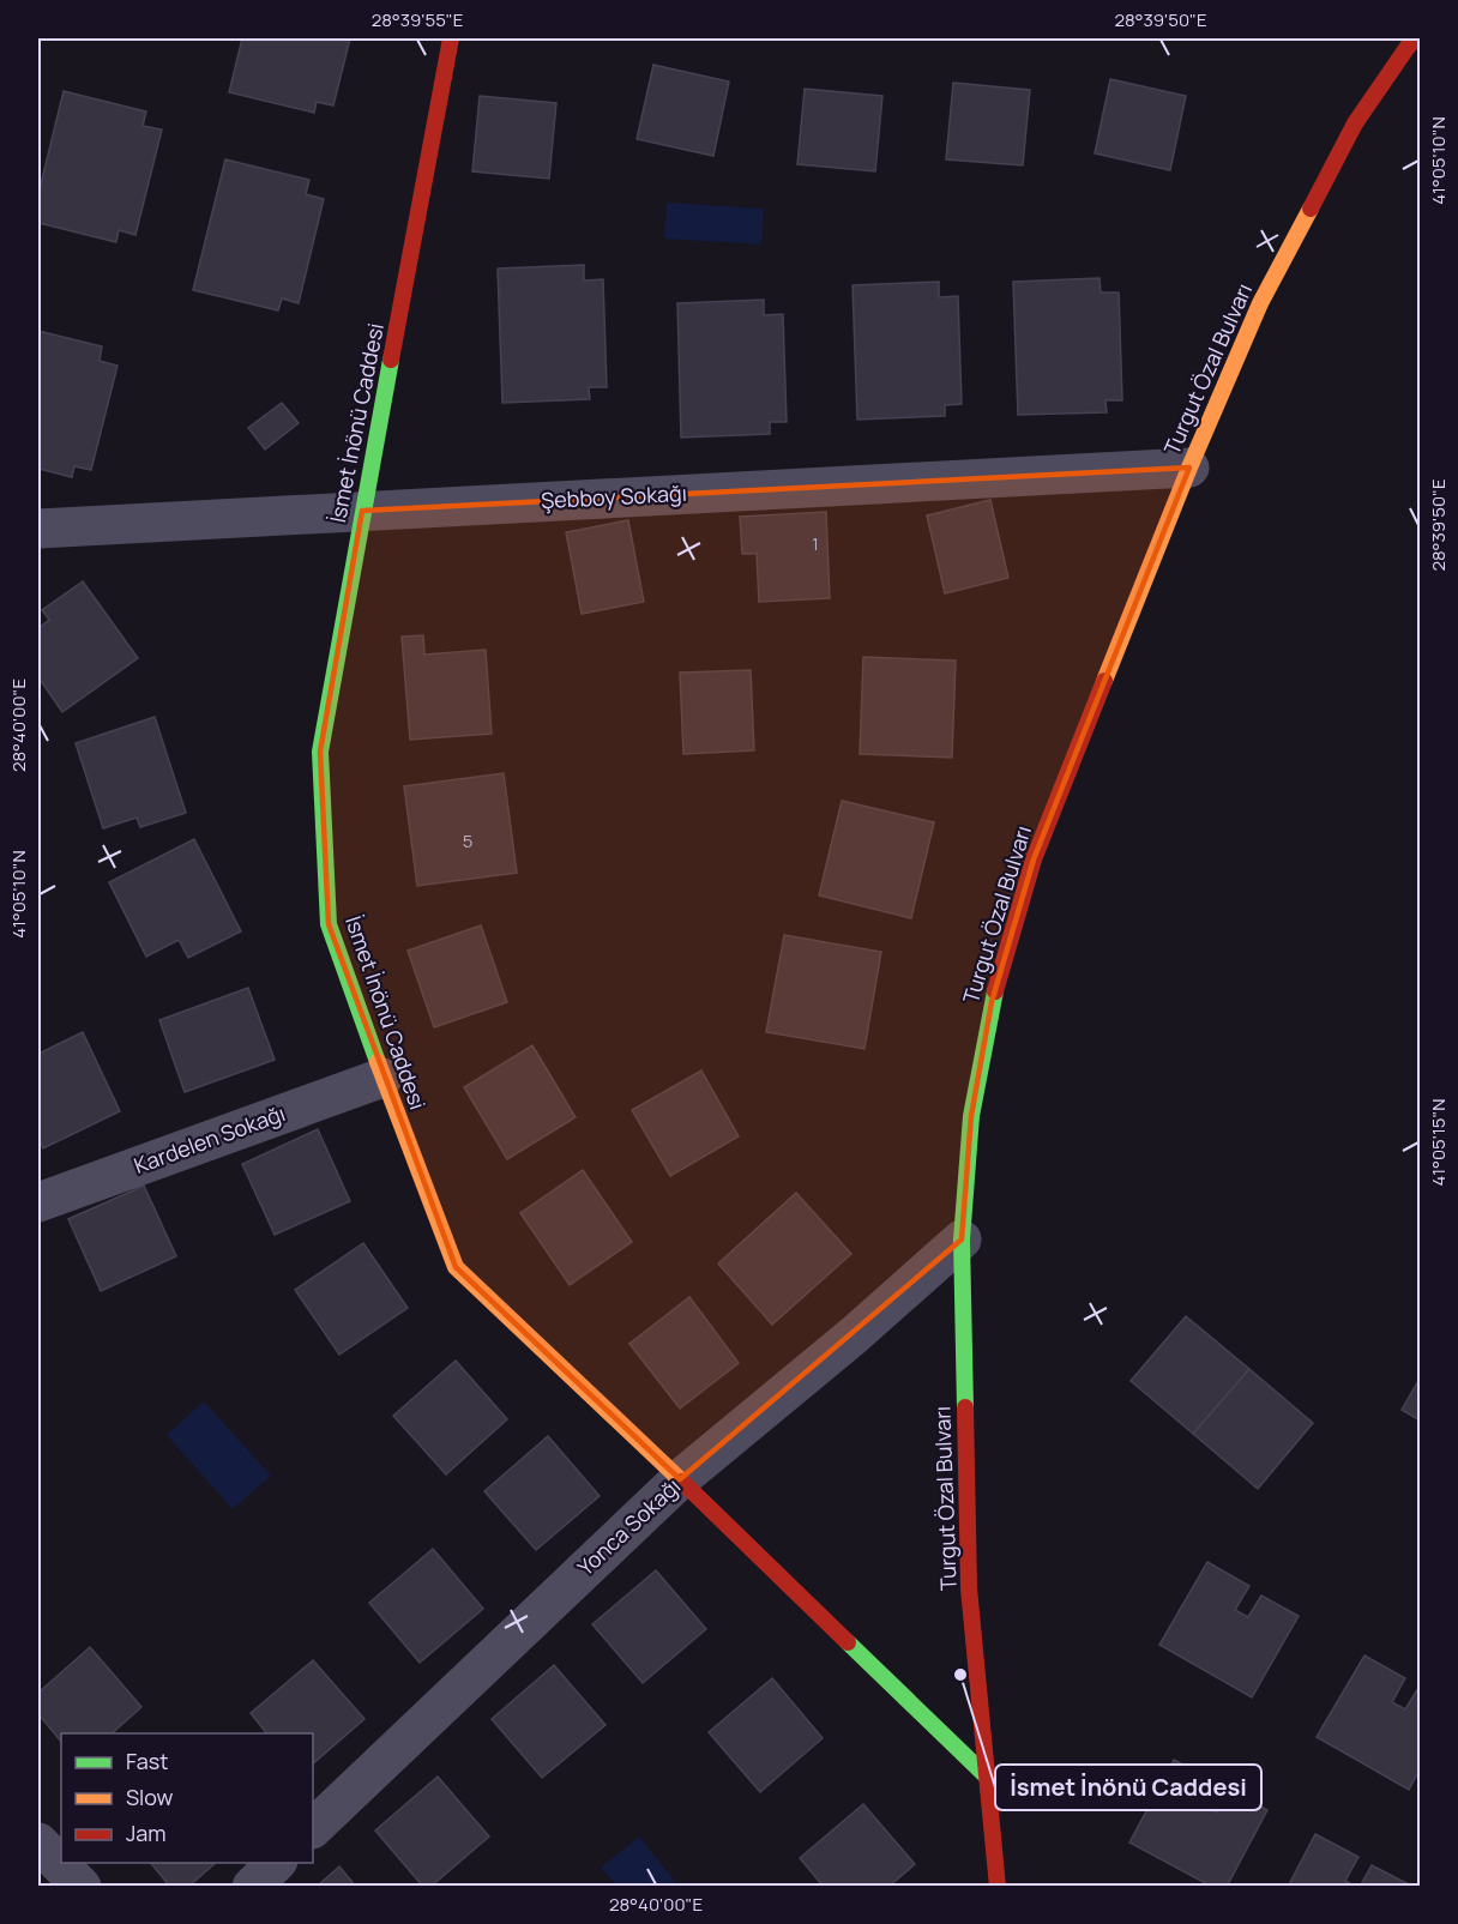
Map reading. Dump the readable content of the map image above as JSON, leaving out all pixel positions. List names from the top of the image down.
{
  "streets": {
    "street": [
      "Turgut Özal Bulvarı",
      "İsmet İnönü Caddesi",
      "Şebboy Sokağı",
      "Kardelen Sokağı",
      "Yonca Sokağı"
    ]
  },
  "crossings": [
    ["Turgut Özal Bulvarı", "İsmet İnönü Caddesi"],
    ["Turgut Özal Bulvarı", "Şebboy Sokağı"],
    ["Turgut Özal Bulvarı", "Yonca Sokağı"],
    ["İsmet İnönü Caddesi", "Şebboy Sokağı"],
    ["İsmet İnönü Caddesi", "Kardelen Sokağı"],
    ["İsmet İnönü Caddesi", "Yonca Sokağı"]
  ],
  "places": ["İsmet İnönü Caddesi"],
  "house_numbers": ["1", "5"],
  "legend": ["Fast", "Slow", "Jam"],
  "coordinates": [
    "28°39'55\"E",
    "28°39'50\"E",
    "41°05'10\"N",
    "28°40'00\"E",
    "41°05'15\"N"
  ]
}
